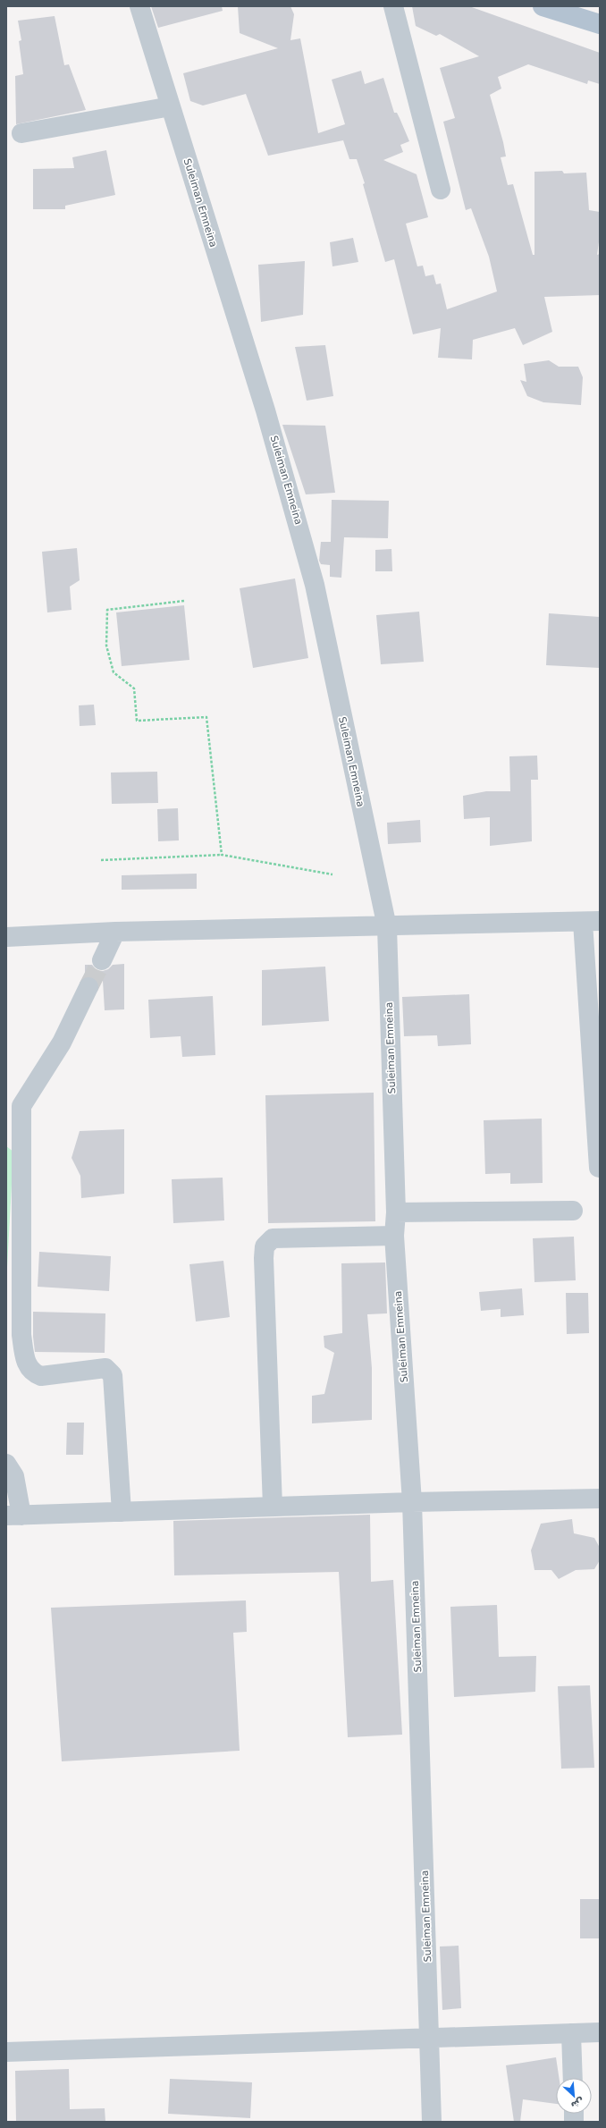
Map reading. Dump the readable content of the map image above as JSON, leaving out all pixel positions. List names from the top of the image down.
{
  "streets": {
    "street": ["Suleiman Emneina"]
  },
  "north": "bottom right"
}
